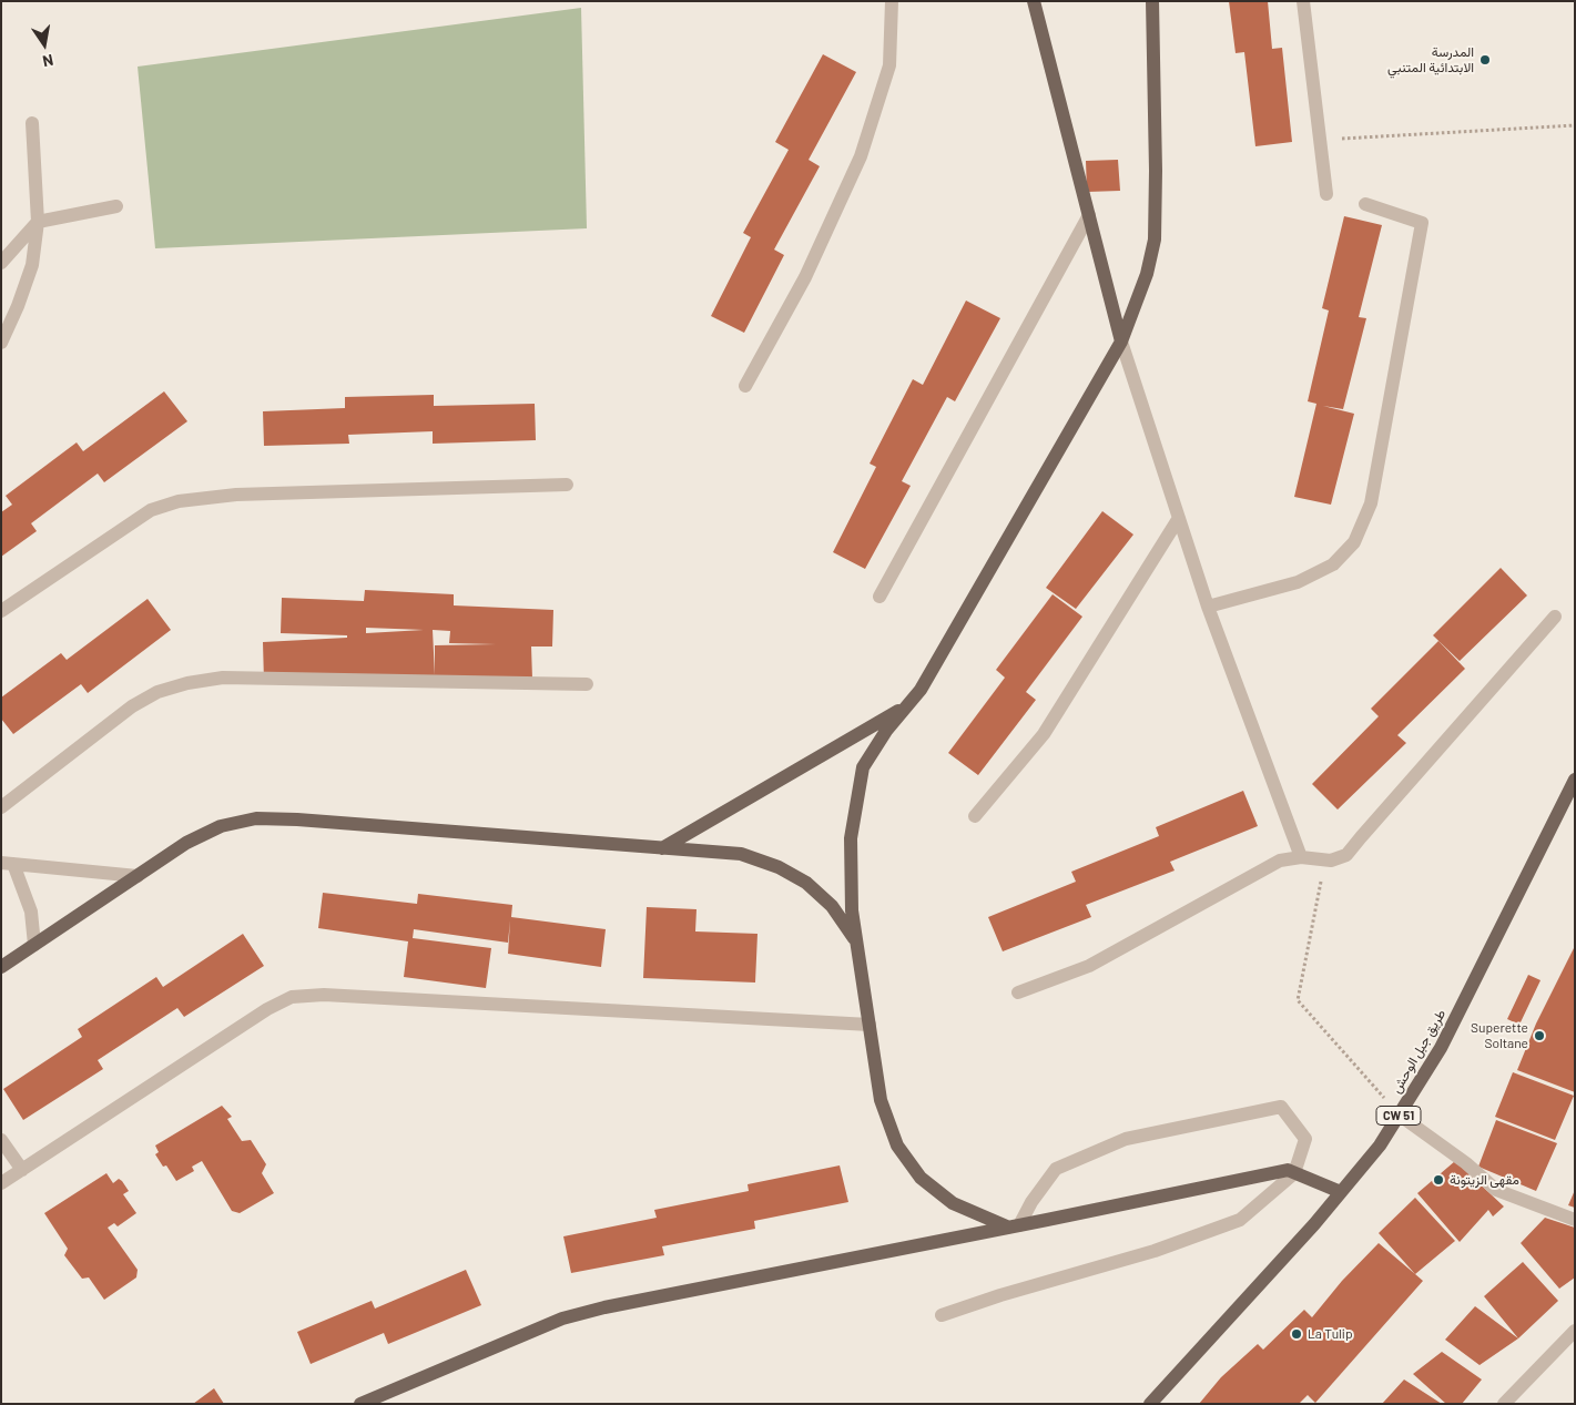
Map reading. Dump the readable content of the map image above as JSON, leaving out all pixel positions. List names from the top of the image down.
{
  "streets": {
    "main road": ["طريق جبل الوحش", "CW 51"]
  },
  "places": [
    "المدرسة الابتدائية المتنبي",
    "Superette Soltane",
    "مقهى الزيتونة",
    "La Tulip"
  ],
  "north": "bottom"
}
